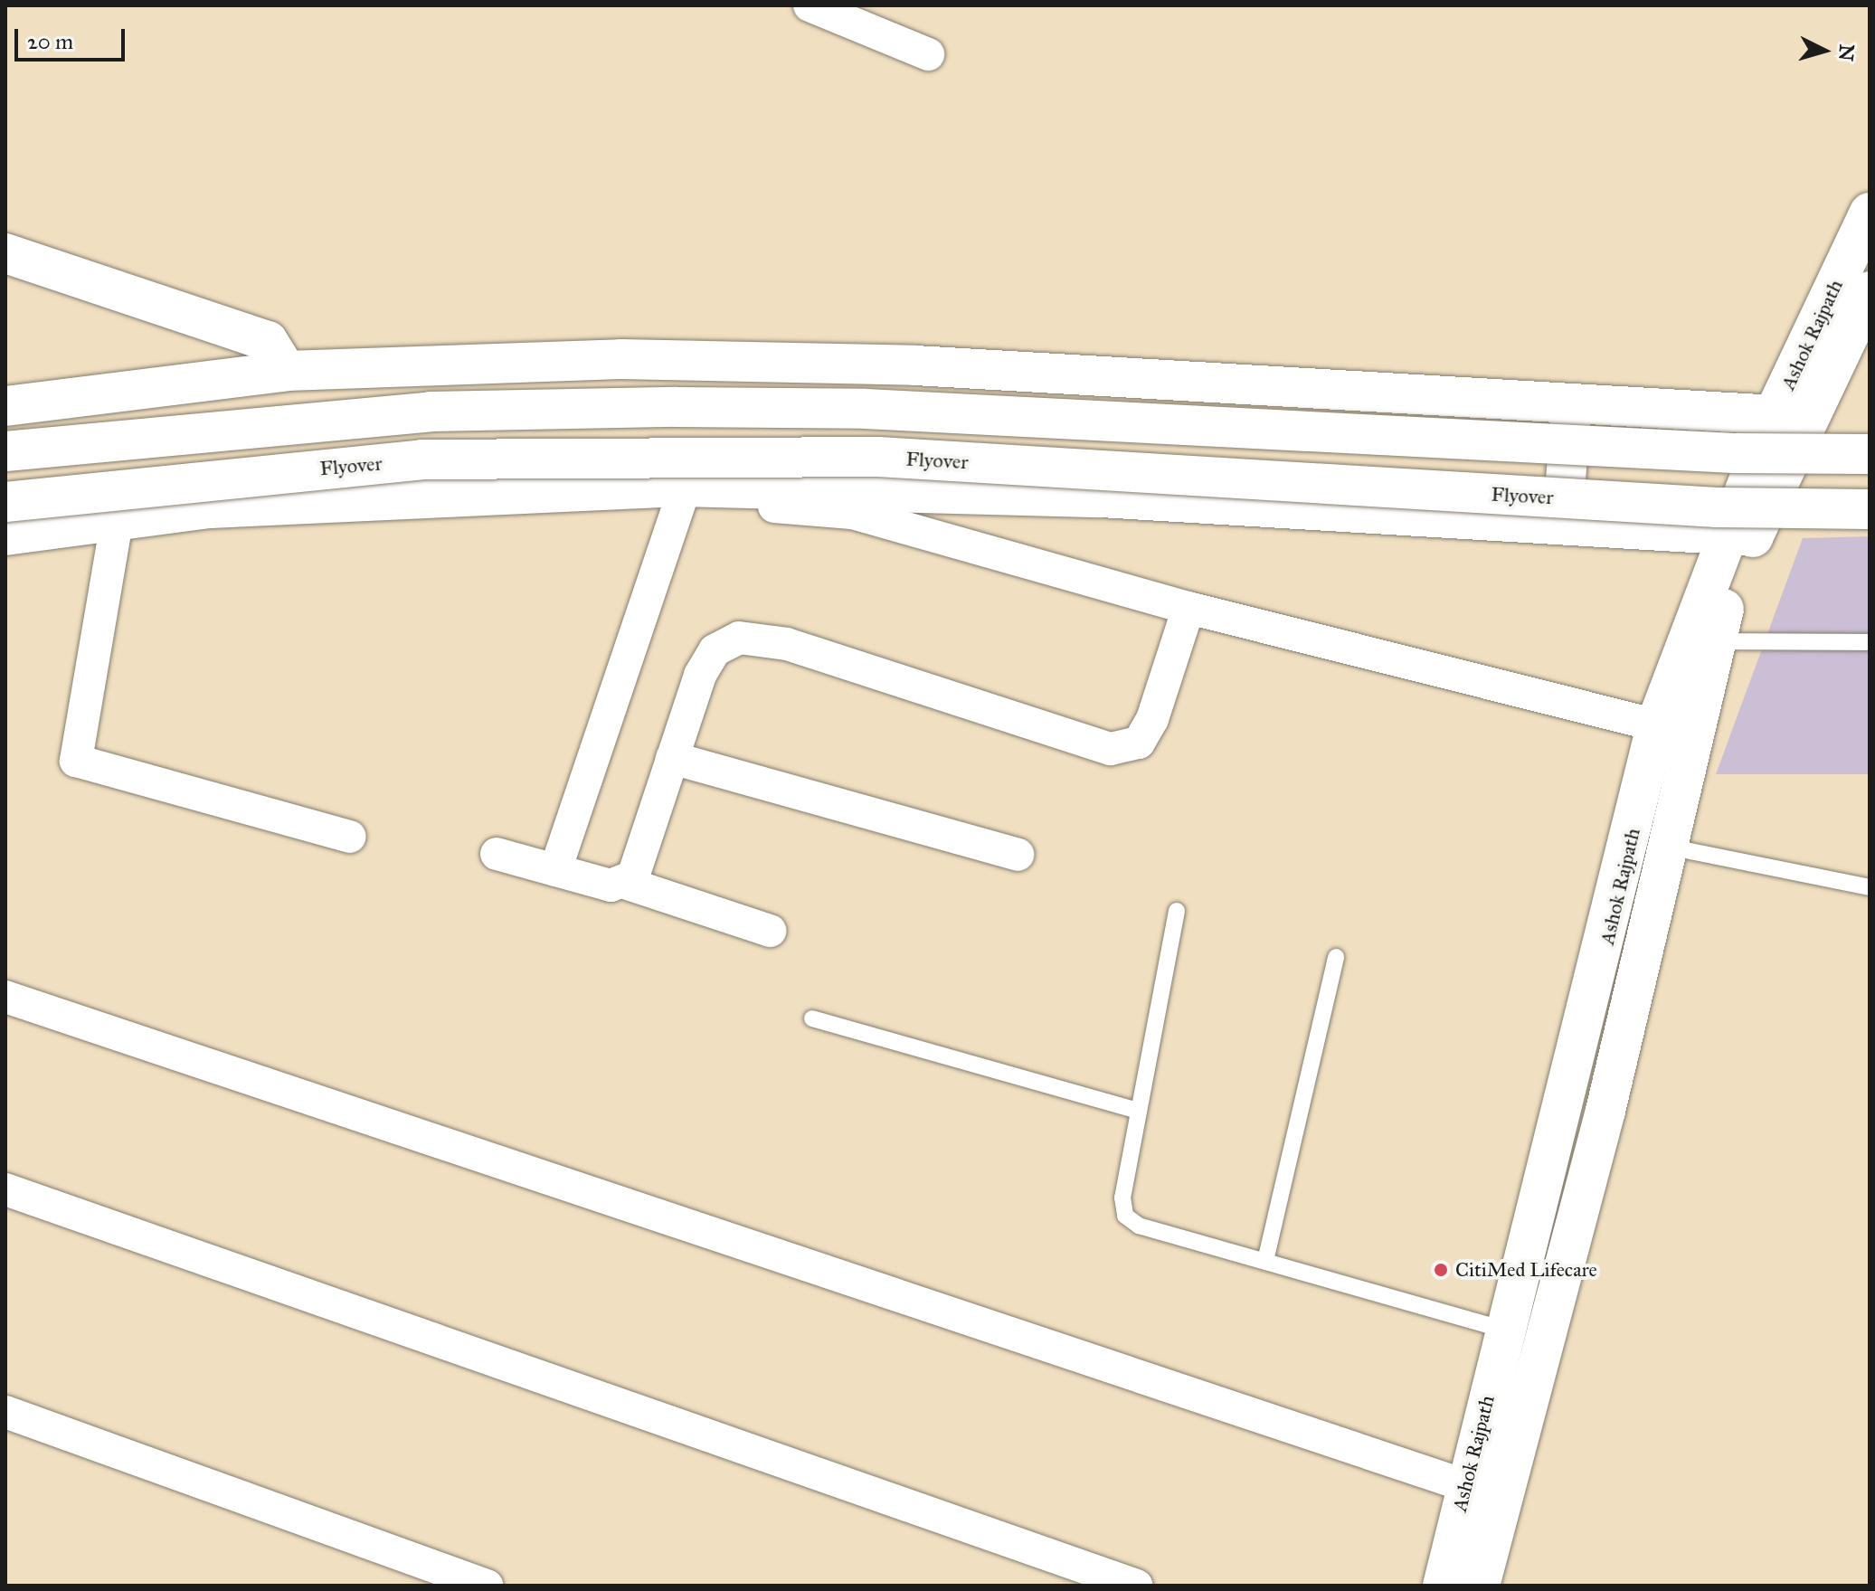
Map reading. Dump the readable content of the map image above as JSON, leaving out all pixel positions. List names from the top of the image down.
{
  "streets": {
    "main road": ["Ashok Rajpath", "Flyover"]
  },
  "places": ["CitiMed Lifecare"],
  "scale_bar": "20 m",
  "north": "right"
}
